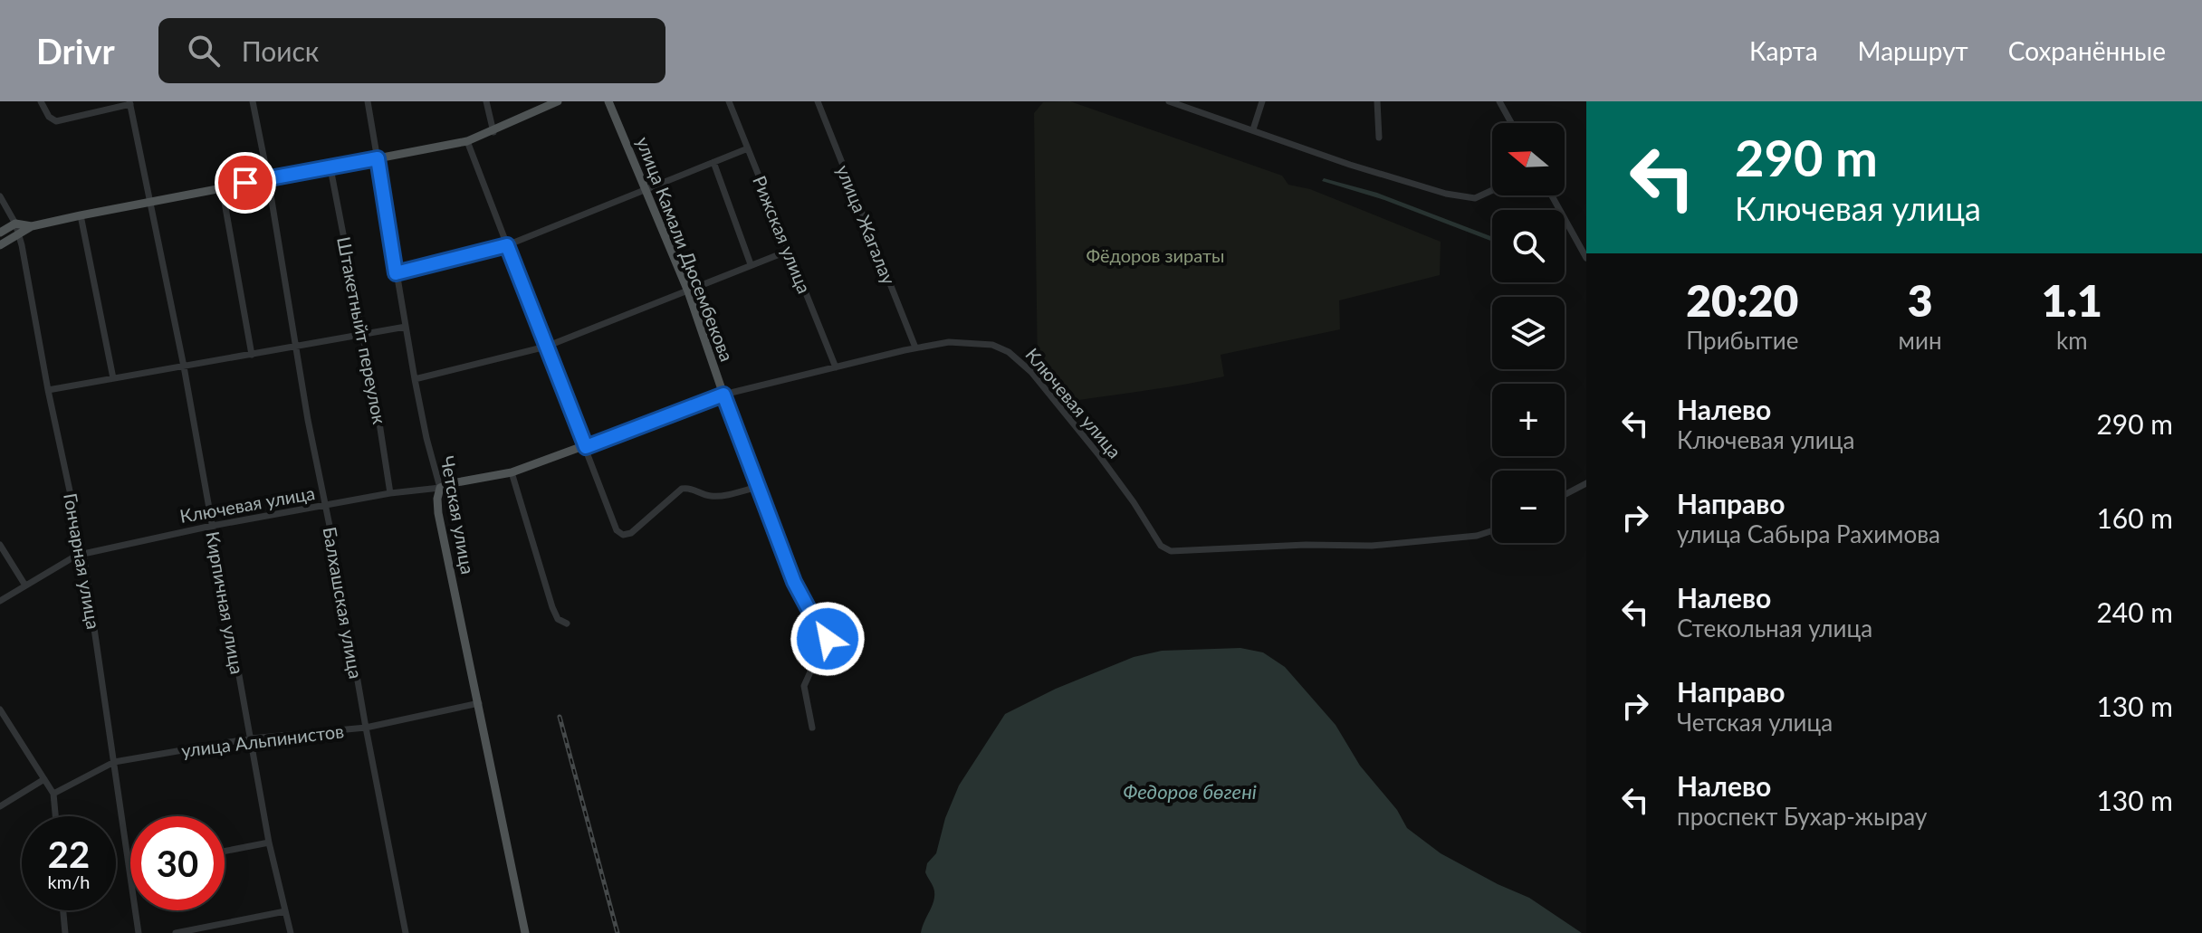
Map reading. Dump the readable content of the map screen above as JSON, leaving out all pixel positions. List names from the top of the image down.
{
  "streets": {
    "main road": ["улица Камали Дюсембекова", "Ключевая улица", "Четская улица"],
    "street": [
      "улица Жагалау",
      "Рижская улица",
      "Штакетныйт переулок",
      "Гончарная улица",
      "Кирпичная улица",
      "Балхашская улица",
      "улица Альпинистов"
    ]
  },
  "crossings": [
    ["улица Жагалау", "Ключевая улица"],
    ["Рижская улица", "Ключевая улица"],
    ["улица Камали Дюсембекова", "Ключевая улица"],
    ["Штакетныйт переулок", "Ключевая улица"],
    ["Ключевая улица", "Четская улица"],
    ["Ключевая улица", "Гончарная улица"],
    ["Ключевая улица", "Кирпичная улица"],
    ["Ключевая улица", "Балхашская улица"],
    ["Четская улица", "улица Альпинистов"],
    ["Гончарная улица", "улица Альпинистов"],
    ["Кирпичная улица", "улица Альпинистов"],
    ["Балхашская улица", "улица Альпинистов"]
  ],
  "water": ["Федоров бөгені"],
  "parks": ["Фёдоров зираты"],
  "north": "left",
  "page": {
    "header": "Drivr",
    "search": "Поиск",
    "nav": ["Карта", "Маршрут", "Сохранённые"],
    "turn": ["290 m", "Ключевая улица"],
    "map_buttons": ["+", "−"],
    "eta": [
      "20:20",
      "Прибытие",
      "3",
      "мин",
      "1.1",
      "km"
    ],
    "list": [
      {
        "name": "Налево",
        "note": "Ключевая улица",
        "value": "290 m"
      },
      {
        "name": "Направо",
        "note": "улица Сабыра Рахимова",
        "value": "160 m"
      },
      {
        "name": "Налево",
        "note": "Стекольная улица",
        "value": "240 m"
      },
      {
        "name": "Направо",
        "note": "Четская улица",
        "value": "130 m"
      },
      {
        "name": "Налево",
        "note": "проспект Бухар-жырау",
        "value": "130 m"
      }
    ],
    "speed": "22 km/h",
    "limit": "30"
  }
}
